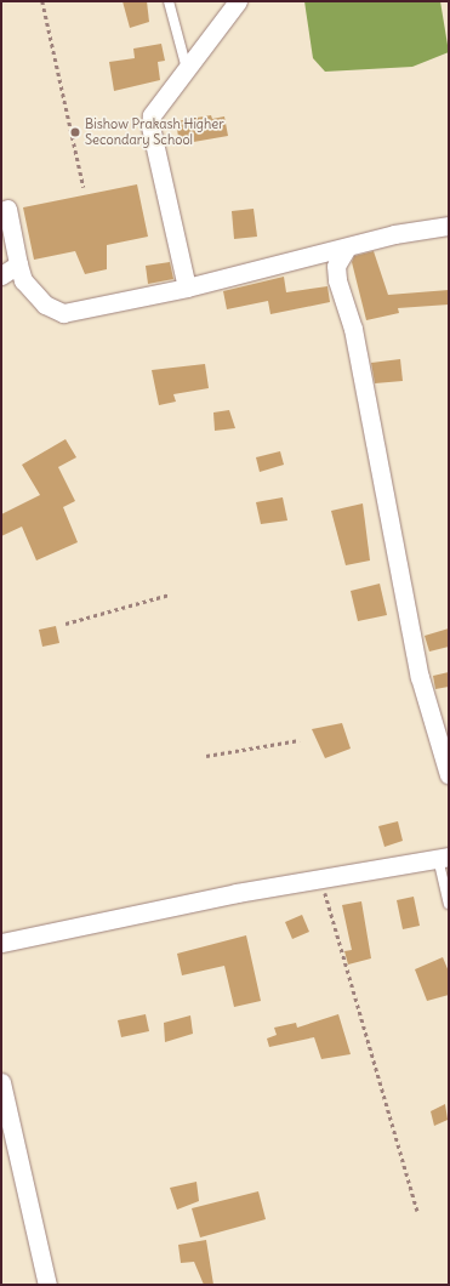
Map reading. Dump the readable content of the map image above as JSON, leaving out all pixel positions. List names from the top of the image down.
{
  "places": ["Bishow Prakash Higher Secondary School"]
}
